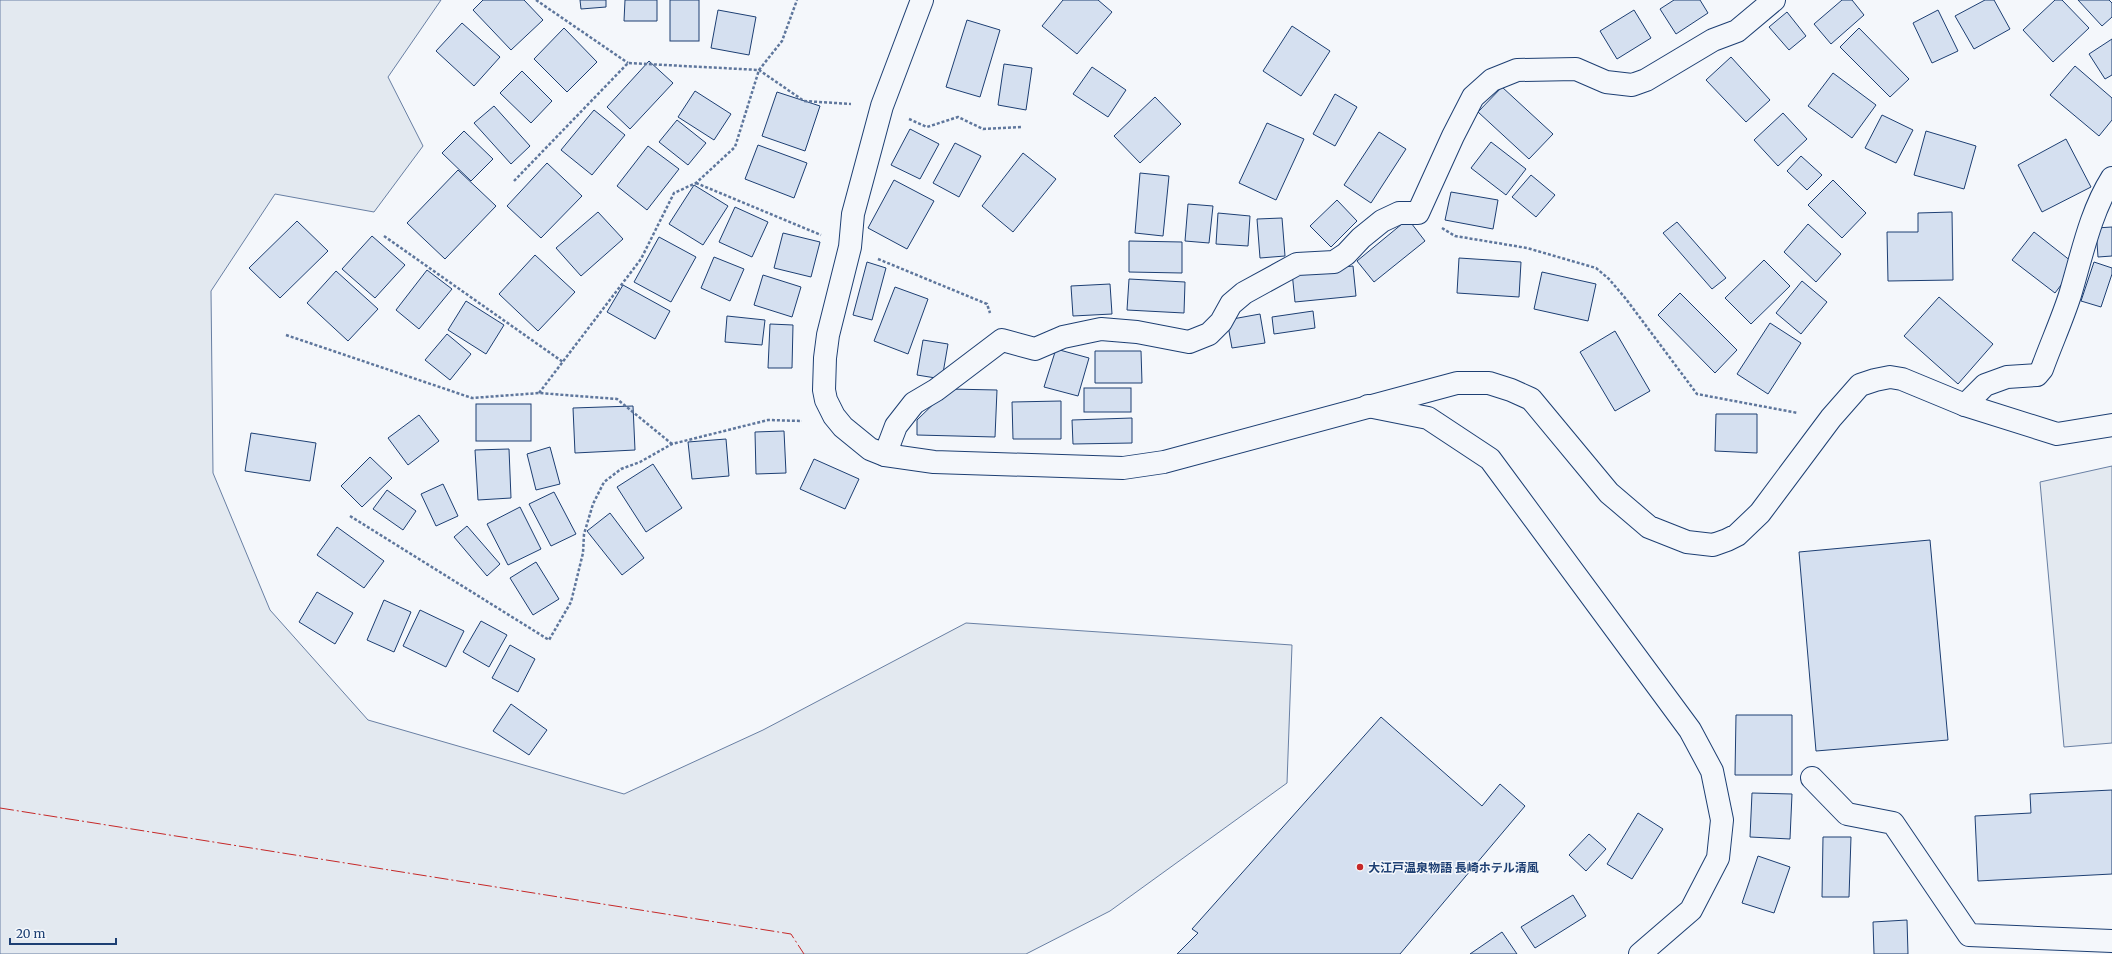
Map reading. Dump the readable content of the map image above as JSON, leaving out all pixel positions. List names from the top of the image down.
{
  "places": ["大江戸温泉物語 長崎ホテル清風"],
  "scale_bar": "20 m"
}
